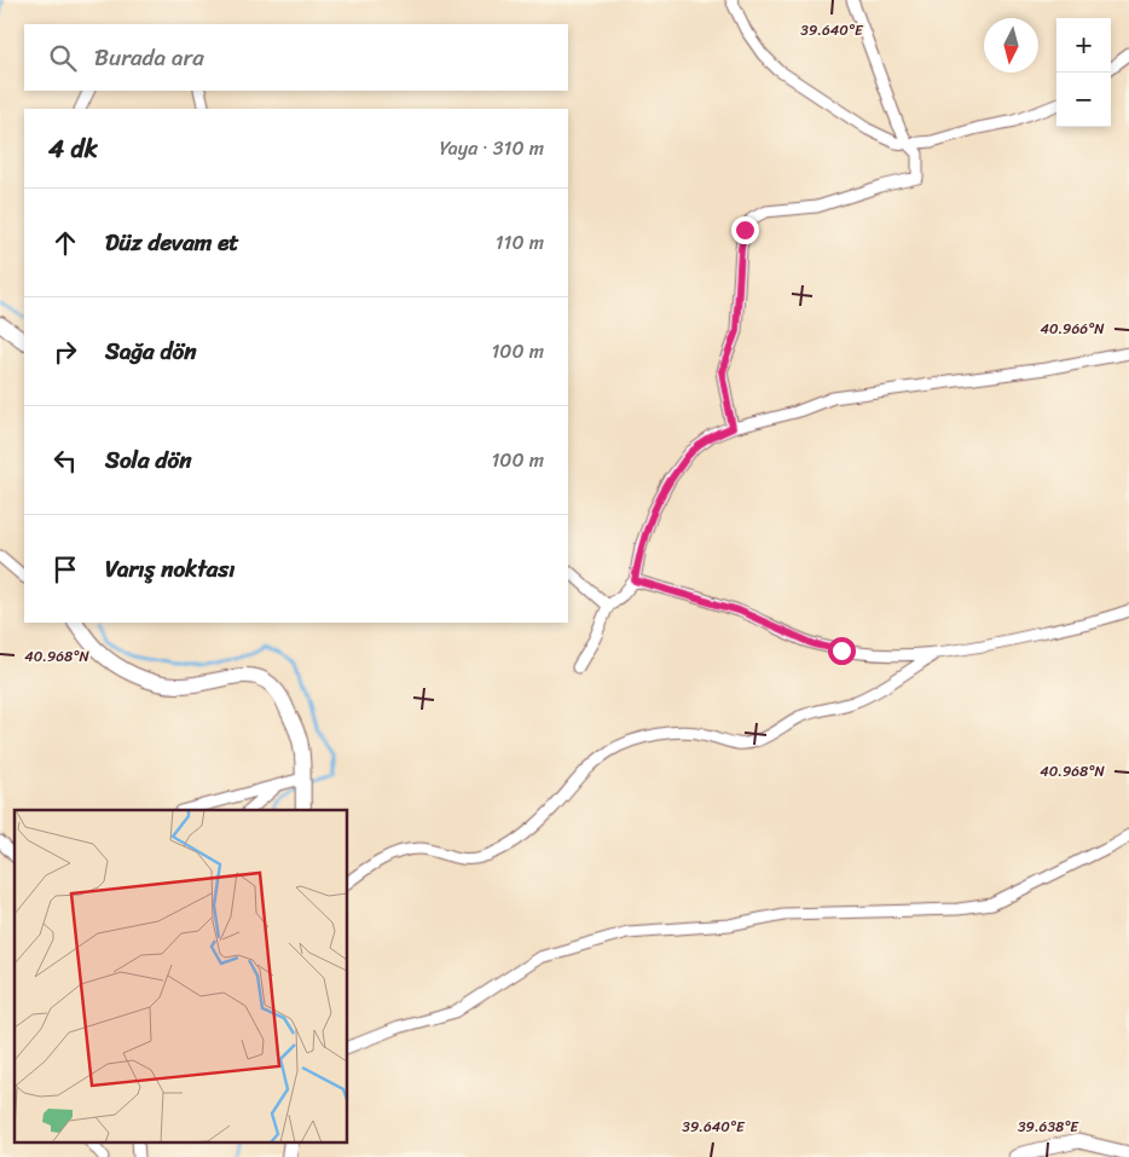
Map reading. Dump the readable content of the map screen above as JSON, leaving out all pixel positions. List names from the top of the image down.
{
  "north": "bottom",
  "page": {
    "map_buttons": ["+", "−"],
    "search": "Burada ara",
    "heading": ["4 dk", "Yaya · 310 m"],
    "list": [
      ["Düz devam et", "110 m"],
      ["Sağa dön", "100 m"],
      ["Sola dön", "100 m"],
      "Varış noktası"
    ]
  },
  "coordinates": [
    "39.640°E",
    "40.966°N",
    "40.968°N",
    "39.638°E"
  ]
}
